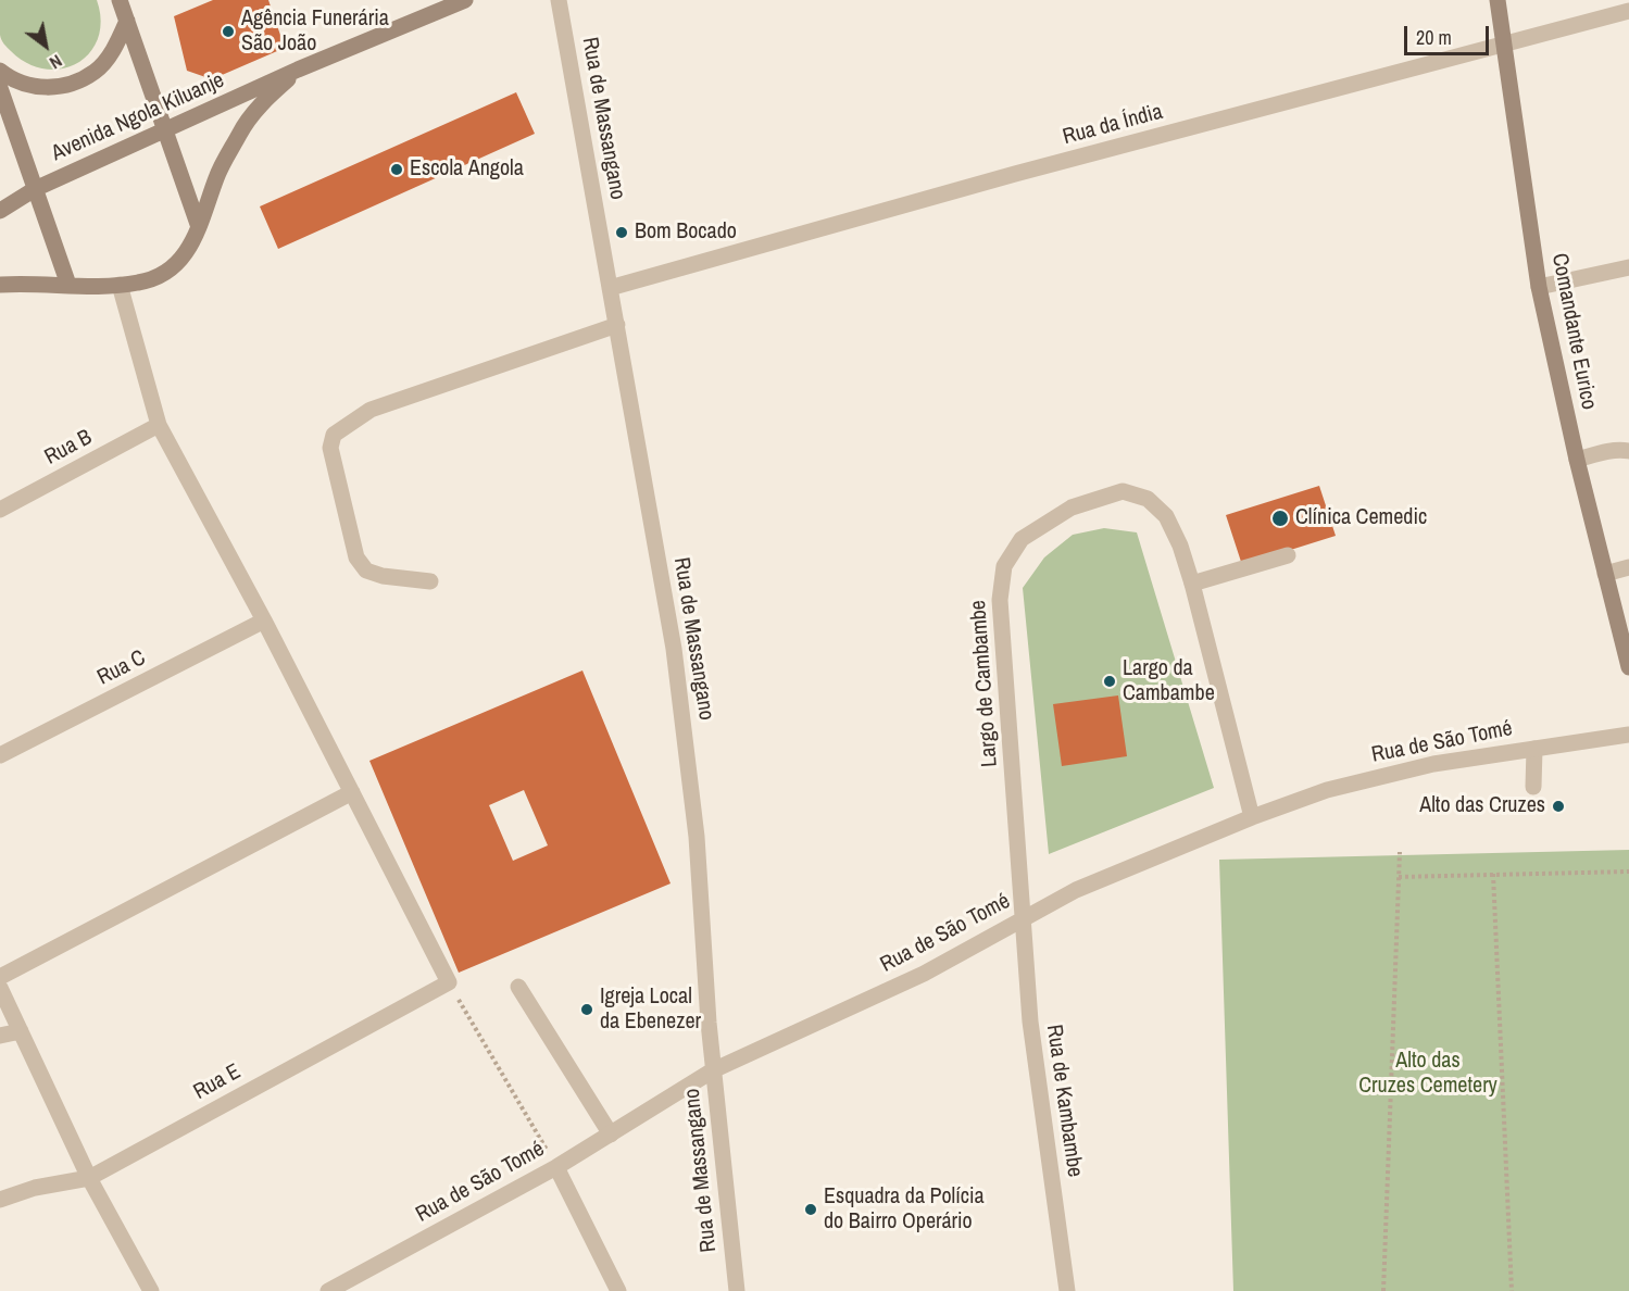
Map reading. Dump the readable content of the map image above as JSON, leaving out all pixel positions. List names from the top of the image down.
{
  "streets": {
    "main road": ["Avenida Ngola Kiluanje", "Comandante Eurico"],
    "street": [
      "Rua de Massangano",
      "Rua da Índia",
      "Rua B",
      "Rua C",
      "Largo de Cambambe",
      "Rua de São Tomé",
      "Rua E",
      "Rua de Kambambe"
    ]
  },
  "crossings": [
    ["Rua de Massangano", "Rua da Índia"],
    ["Rua de Massangano", "Rua de São Tomé"],
    ["Rua da Índia", "Comandante Eurico"],
    ["Largo de Cambambe", "Rua de São Tomé"],
    ["Largo de Cambambe", "Rua de Kambambe"],
    ["Rua de São Tomé", "Rua de Kambambe"]
  ],
  "parks": ["Alto das Cruzes Cemetery"],
  "places": [
    "Agência Funerária São João",
    "Escola Angola",
    "Bom Bocado",
    "Clínica Cemedic",
    "Largo da Cambambe",
    "Alto das Cruzes",
    "Igreja Local da Ebenezer",
    "Esquadra da Polícia do Bairro Operário"
  ],
  "scale_bar": "20 m",
  "north": "bottom right"
}
